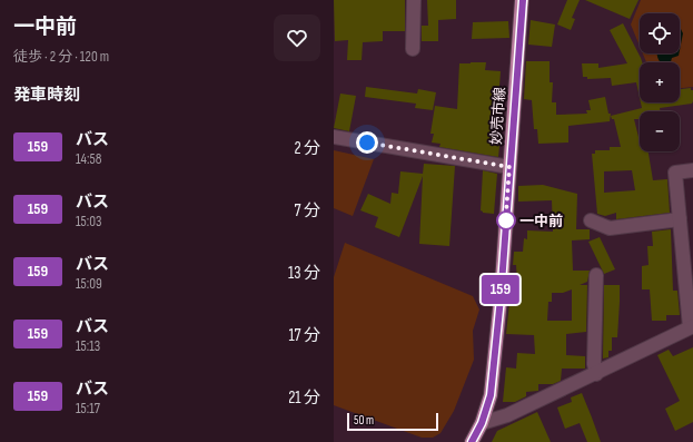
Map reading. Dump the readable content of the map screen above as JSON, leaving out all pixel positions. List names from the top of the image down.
{
  "streets": {
    "main road": ["妙売市線"]
  },
  "places": ["一中前"],
  "lines": ["bus line 159"],
  "scale_bar": "50 m",
  "page": {
    "heading": [
      ["一中前", "徒歩 · 2 分 · 120 m"],
      "発車時刻"
    ],
    "on_map": "159",
    "map_buttons": ["+", "−"],
    "list": [
      {
        "mark": "159",
        "name": "バス",
        "note": "14:58",
        "value": "2 分"
      },
      {
        "mark": "159",
        "name": "バス",
        "note": "15:03",
        "value": "7 分"
      },
      {
        "mark": "159",
        "name": "バス",
        "note": "15:09",
        "value": "13 分"
      },
      {
        "mark": "159",
        "name": "バス",
        "note": "15:13",
        "value": "17 分"
      },
      {
        "mark": "159",
        "name": "バス",
        "note": "15:17",
        "value": "21 分"
      }
    ],
    "scale": "50 m"
  }
}
